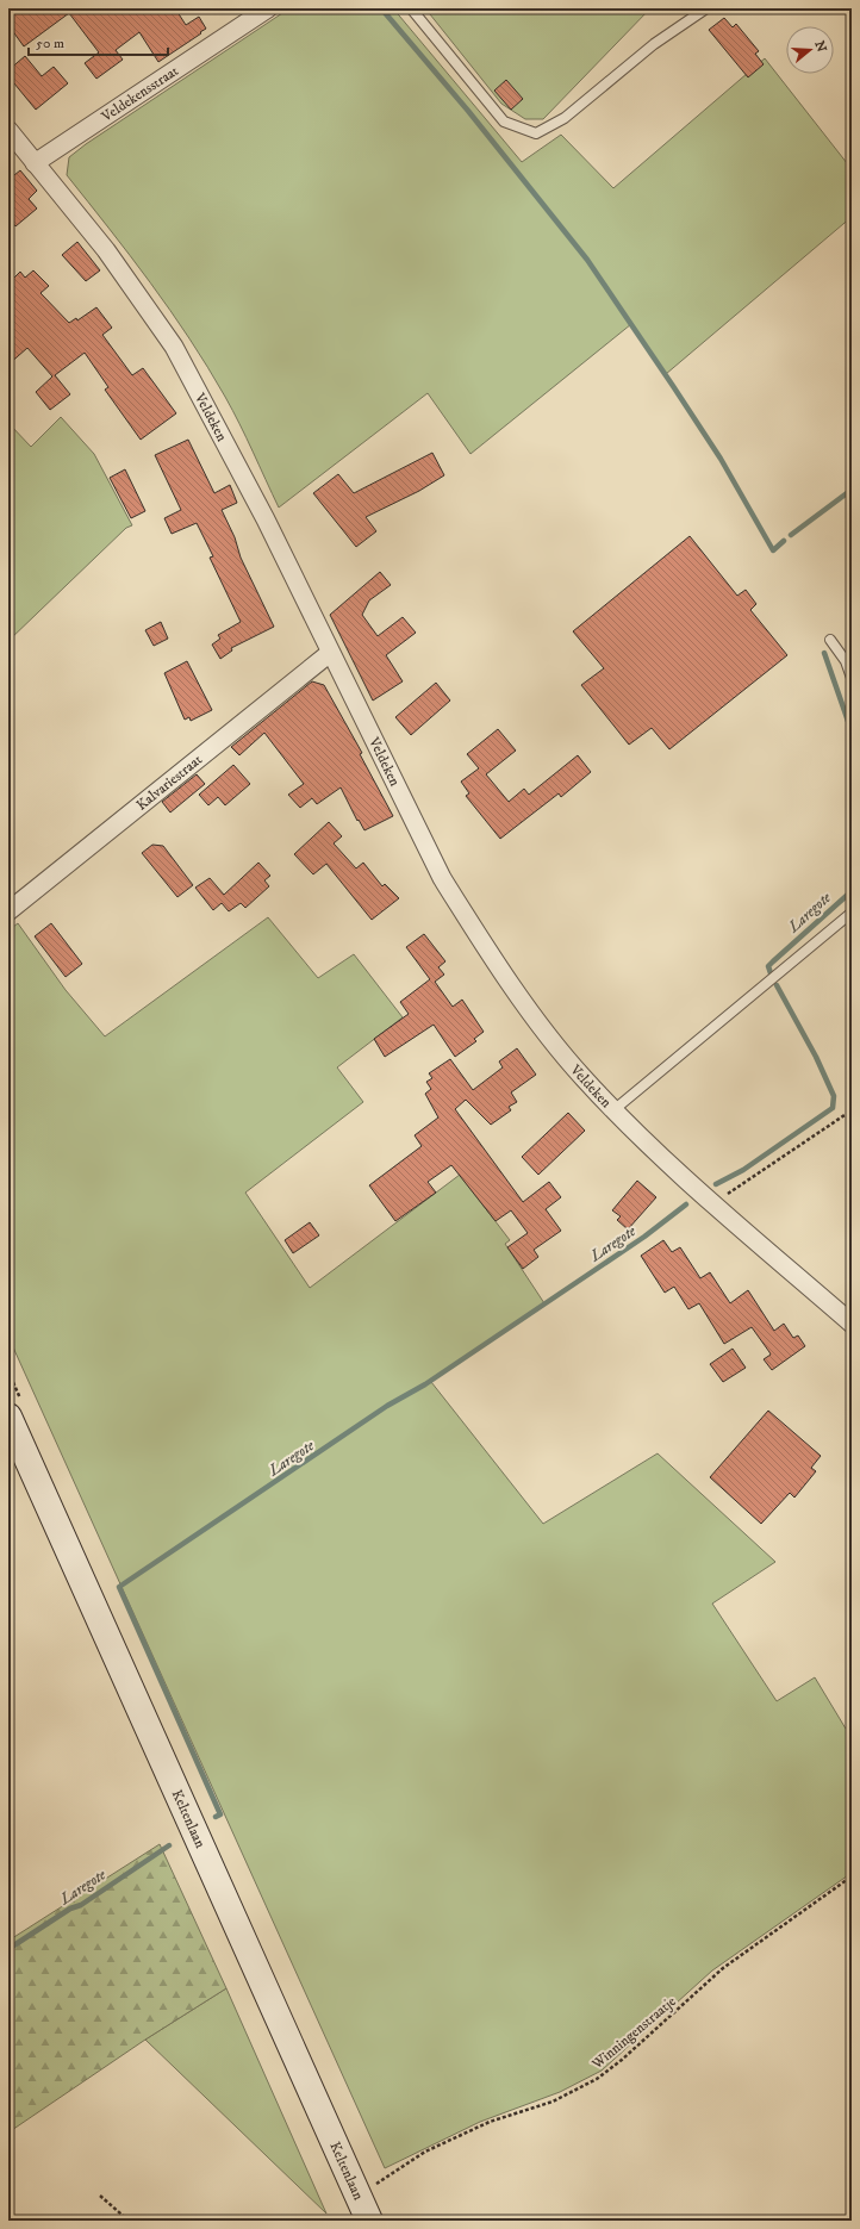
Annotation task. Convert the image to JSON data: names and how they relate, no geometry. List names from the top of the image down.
{
  "streets": {
    "main road": ["Keltenlaan"],
    "street": ["Veldekensstraat", "Veldeken", "Kalvariestraat"],
    "path": ["Winningenstraatje"]
  },
  "crossings": [
    ["Veldekensstraat", "Veldeken"],
    ["Veldeken", "Kalvariestraat"],
    ["Keltenlaan", "Winningenstraatje"]
  ],
  "water": ["Laregote"],
  "scale_bar": "50 m",
  "north": "right"
}
